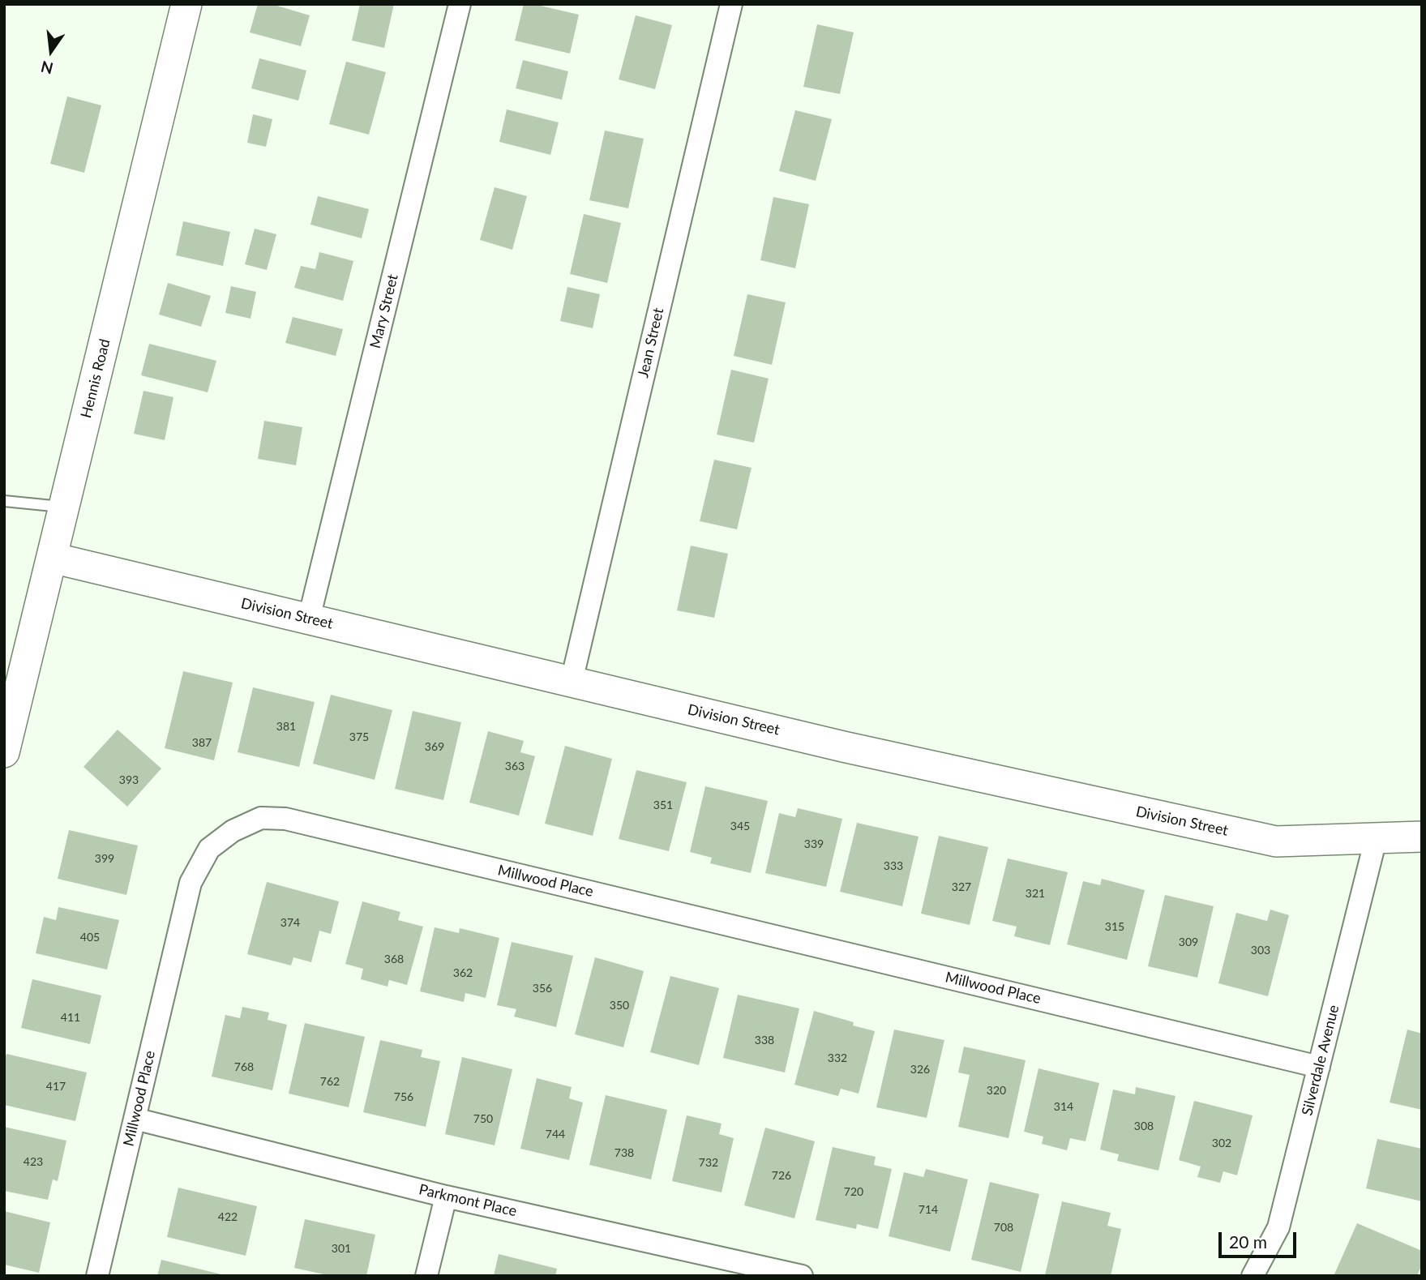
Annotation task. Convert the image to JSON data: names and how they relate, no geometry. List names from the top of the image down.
{
  "streets": {
    "street": [
      "Mary Street",
      "Jean Street",
      "Hennis Road",
      "Division Street",
      "Millwood Place",
      "Silverdale Avenue",
      "Parkmont Place"
    ]
  },
  "crossings": [
    ["Mary Street", "Division Street"],
    ["Jean Street", "Division Street"],
    ["Hennis Road", "Division Street"],
    ["Division Street", "Silverdale Avenue"],
    ["Millwood Place", "Silverdale Avenue"],
    ["Millwood Place", "Parkmont Place"]
  ],
  "house_numbers": [
    "381",
    "375",
    "387",
    "369",
    "363",
    "393",
    "351",
    "345",
    "339",
    "399",
    "333",
    "327",
    "321",
    "374",
    "315",
    "405",
    "309",
    "303",
    "368",
    "362",
    "356",
    "350",
    "411",
    "338",
    "332",
    "768",
    "326",
    "762",
    "417",
    "320",
    "756",
    "314",
    "750",
    "308",
    "744",
    "302",
    "738",
    "423",
    "732",
    "726",
    "720",
    "714",
    "422",
    "708",
    "301"
  ],
  "scale_bar": "20 m",
  "north": "bottom"
}
